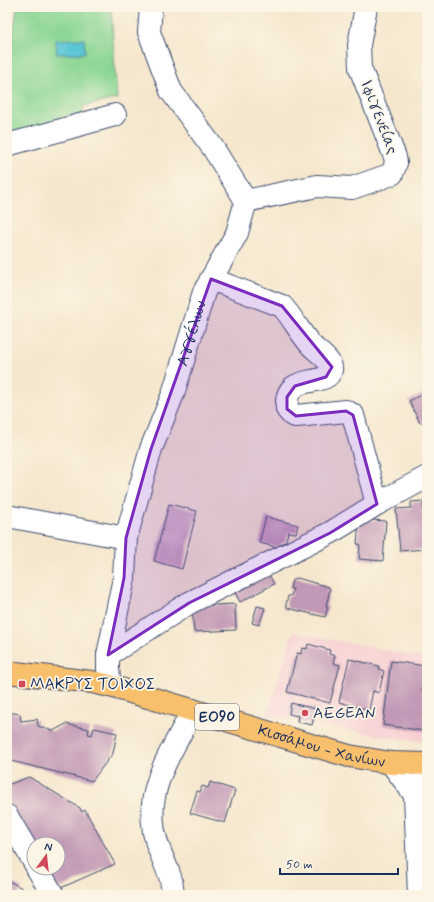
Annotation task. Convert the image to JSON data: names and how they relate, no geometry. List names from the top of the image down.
{
  "streets": {
    "main road": ["ΕΟ90", "Κισσάμου - Χανίων"],
    "street": ["Ιφιγενείας", "Αγγέλων"]
  },
  "crossings": [
    ["Ιφιγενείας", "Αγγέλων"],
    ["Αγγέλων", "Κισσάμου - Χανίων"]
  ],
  "places": {
    "transit": ["ΜΑΚΡΥΣ ΤΟΙΧΟΣ"],
    "other": ["AEGEAN"]
  },
  "scale_bar": "50 m",
  "north": "top"
}
